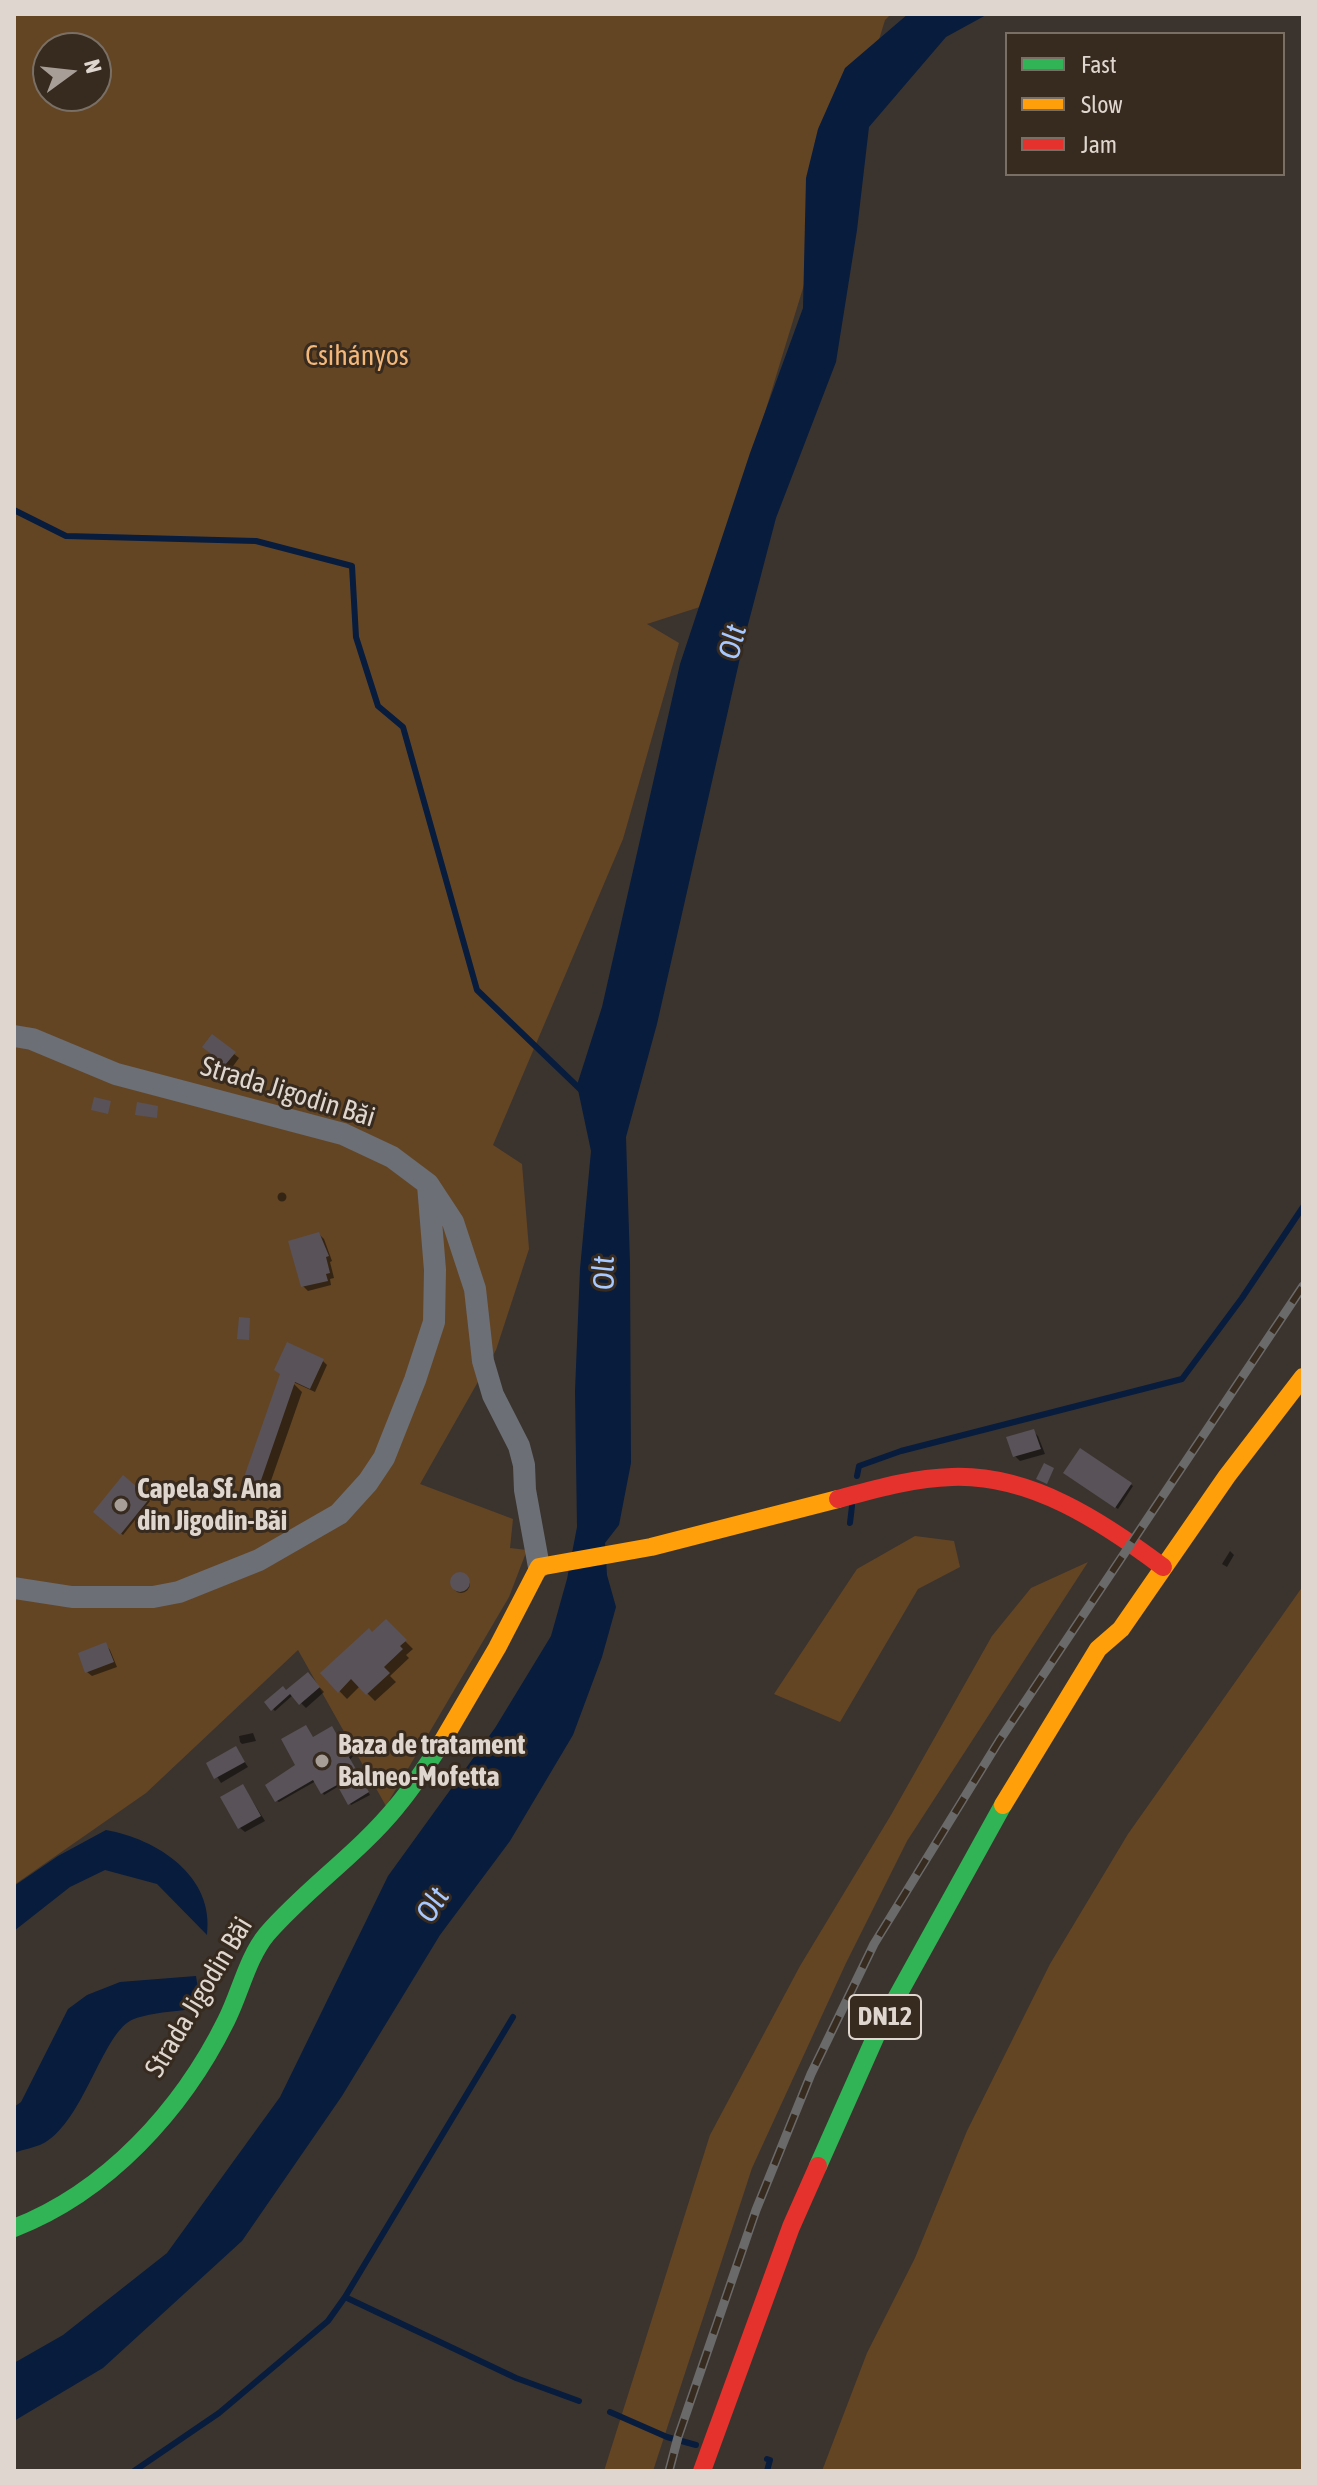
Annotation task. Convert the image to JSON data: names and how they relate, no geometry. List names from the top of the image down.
{
  "streets": {
    "main road": ["Strada Jigodin Băi", "DN12"]
  },
  "water": ["Olt"],
  "parks": ["Csihányos"],
  "places": ["Capela Sf. Ana din Jigodin-Băi", "Baza de tratament Balneo-Mofetta"],
  "legend": ["Fast", "Slow", "Jam"],
  "north": "right"
}
